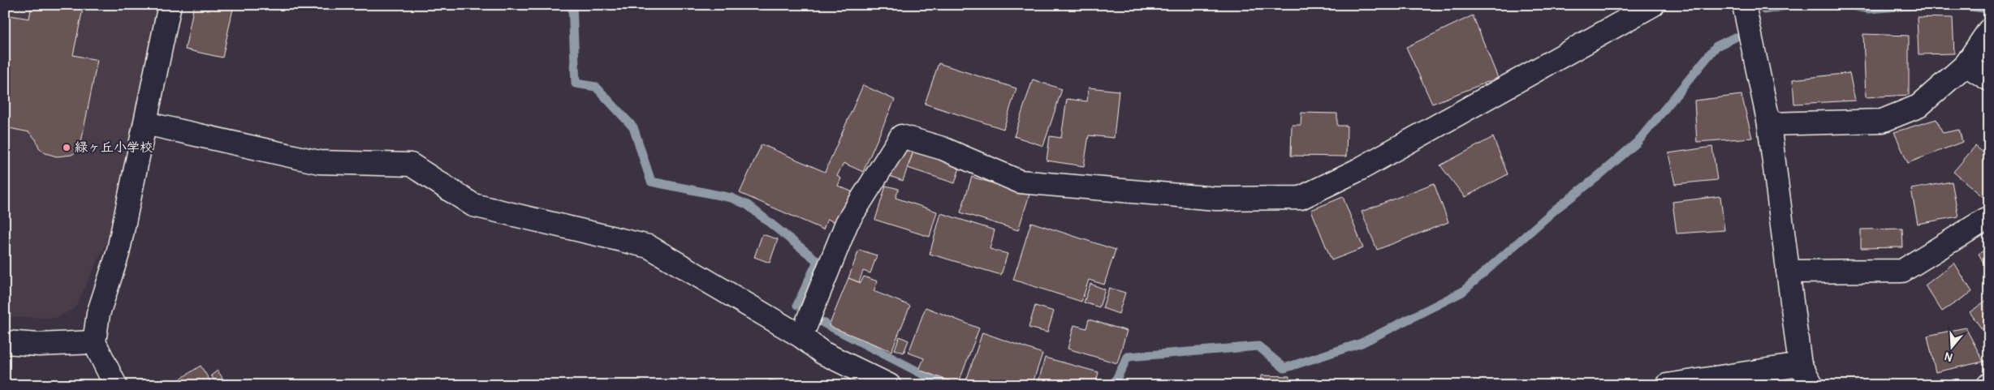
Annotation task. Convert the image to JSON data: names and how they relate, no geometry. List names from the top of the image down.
{
  "places": ["緑ヶ丘小学校"],
  "north": "bottom"
}
